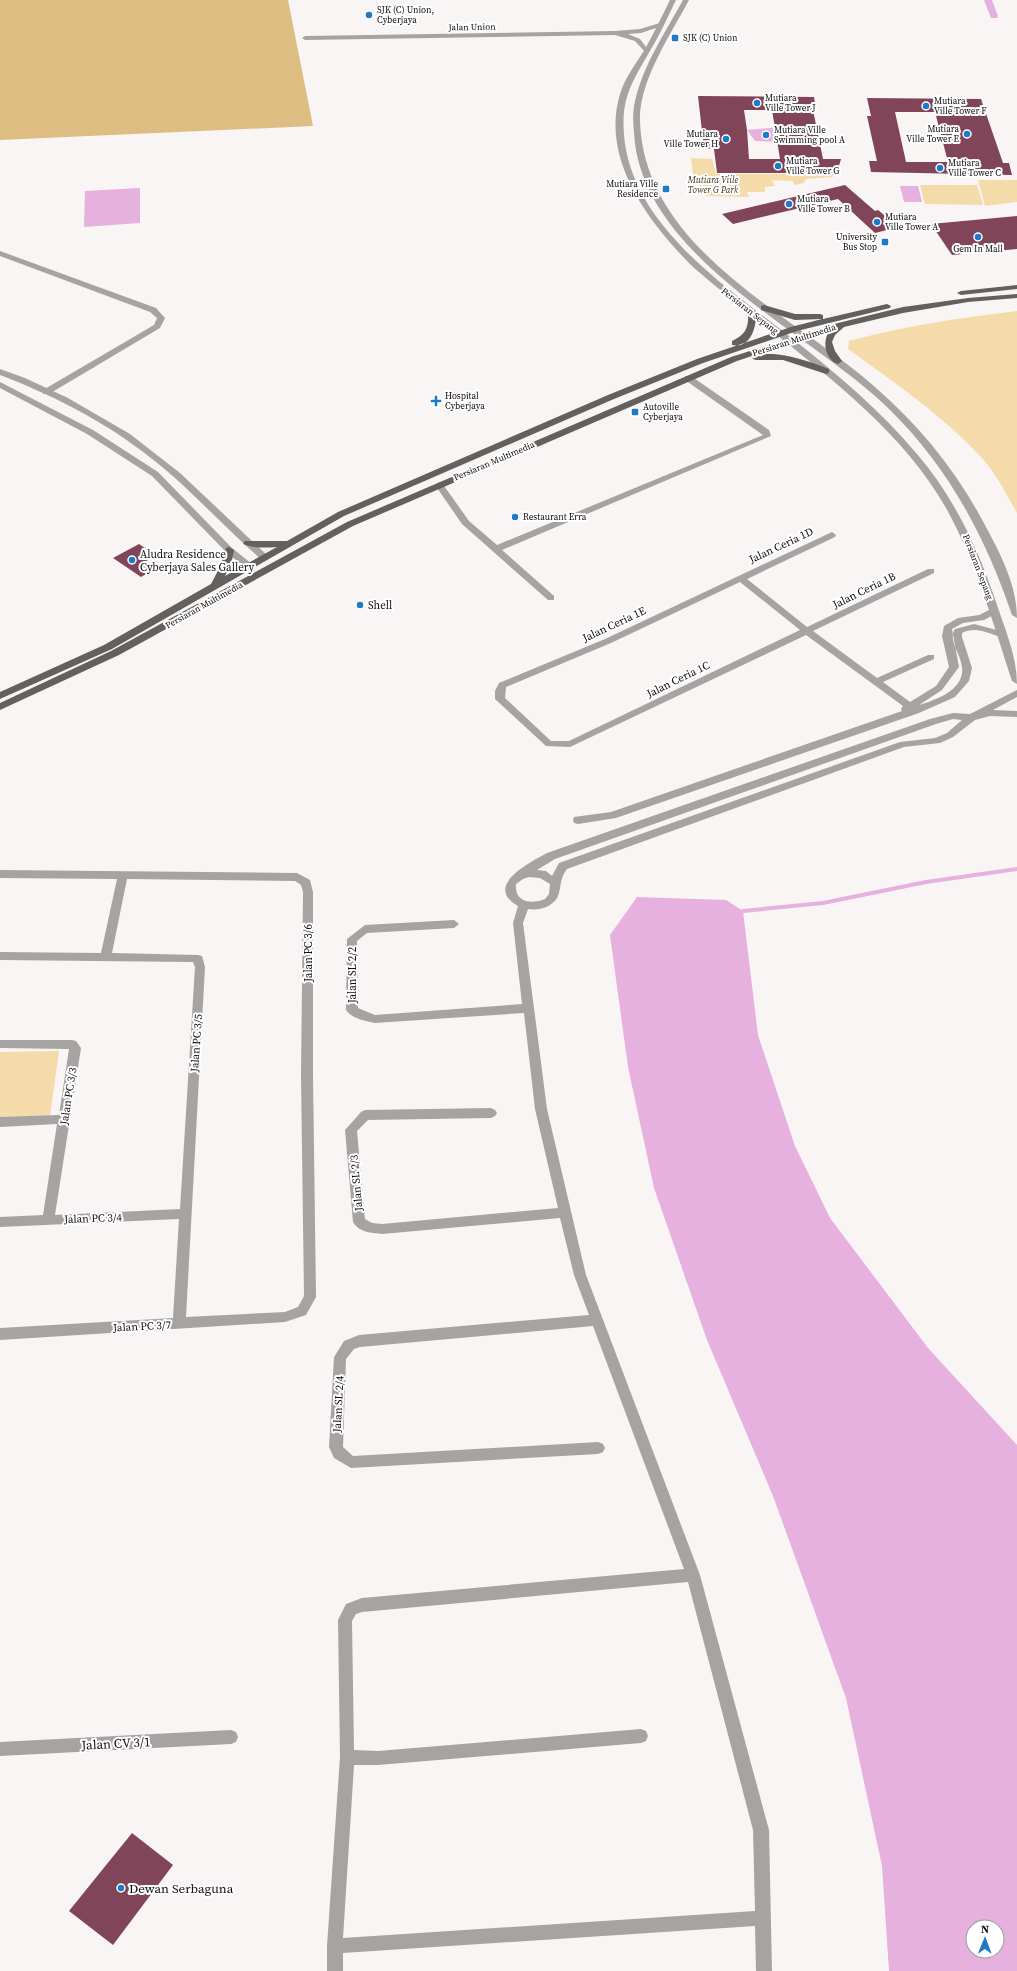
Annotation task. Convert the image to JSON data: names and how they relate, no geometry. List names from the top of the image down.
{
  "streets": {
    "main road": ["Persiaran Multimedia"],
    "street": [
      "Jalan Union",
      "Persiaran Sepang",
      "Jalan Ceria 1D",
      "Jalan Ceria 1B",
      "Jalan Ceria 1E",
      "Jalan Ceria 1C",
      "Jalan PC 3/6",
      "Jalan SL 2/2",
      "Jalan PC 3/5",
      "Jalan PC 3/3",
      "Jalan SL 2/3",
      "Jalan PC 3/4",
      "Jalan PC 3/7",
      "Jalan SL 2/4",
      "Jalan CV 3/1"
    ]
  },
  "crossings": [
    ["Jalan Union", "Persiaran Sepang"],
    ["Persiaran Sepang", "Persiaran Multimedia"],
    ["Jalan Ceria 1D", "Jalan Ceria 1E"],
    ["Jalan Ceria 1B", "Jalan Ceria 1C"],
    ["Jalan Ceria 1E", "Jalan Ceria 1C"],
    ["Jalan PC 3/6", "Jalan PC 3/7"],
    ["Jalan PC 3/5", "Jalan PC 3/4"],
    ["Jalan PC 3/5", "Jalan PC 3/7"],
    ["Jalan PC 3/3", "Jalan PC 3/4"]
  ],
  "parks": ["Mutiara Viile Tower G Park"],
  "places": {
    "other": [
      "SJK (C) Union, Cyberjaya",
      "Mutiara Ville Tower J",
      "Mutiara Ville Tower F",
      "Mutiara Ville Tower E",
      "Mutiara Ville Swimming pool A",
      "Mutiara Ville Tower H",
      "Mutiara Ville Tower G",
      "Mutiara Ville Tower C",
      "Mutiara Ville Tower B",
      "Mutiara Ville Tower A",
      "Gem In Mall",
      "Restaurant Erra",
      "Aludra Residence Cyberjaya Sales Gallery",
      "Shell",
      "Dewan Serbaguna"
    ],
    "transit": [
      "SJK (C) Union",
      "Mutiara Ville Residence",
      "University Bus Stop",
      "Autoville Cyberjaya"
    ],
    "health": ["Hospital Cyberjaya"]
  },
  "north": "top"
}
